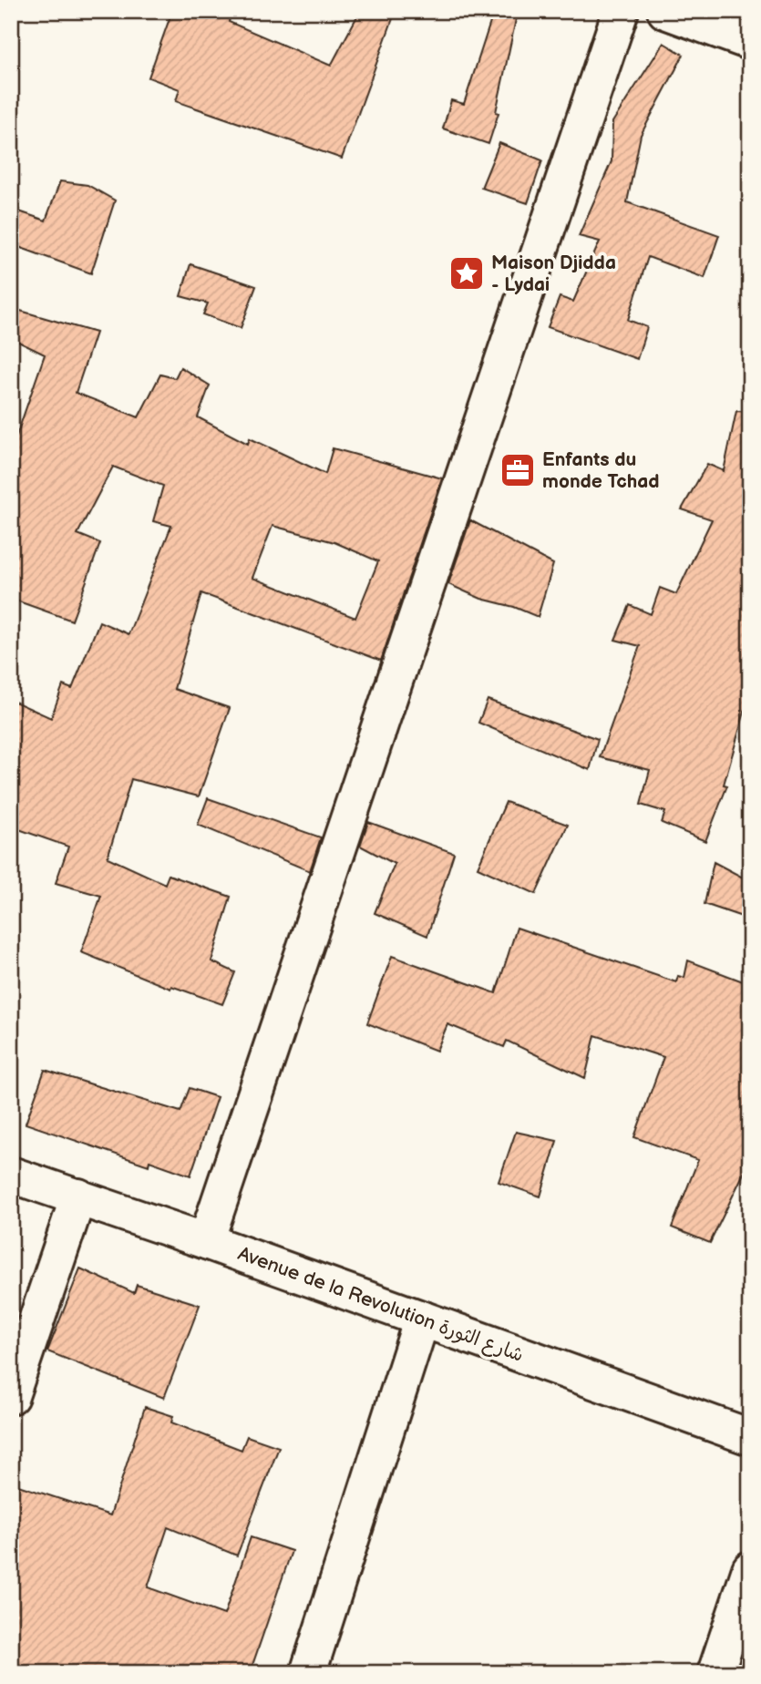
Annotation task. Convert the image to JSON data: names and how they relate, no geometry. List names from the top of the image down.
{
  "streets": {
    "street": ["Avenue de la Revolution شارع الثورة"]
  },
  "places": {
    "place": ["Maison Djidda - Lydai"],
    "office": ["Enfants du monde Tchad"]
  }
}
